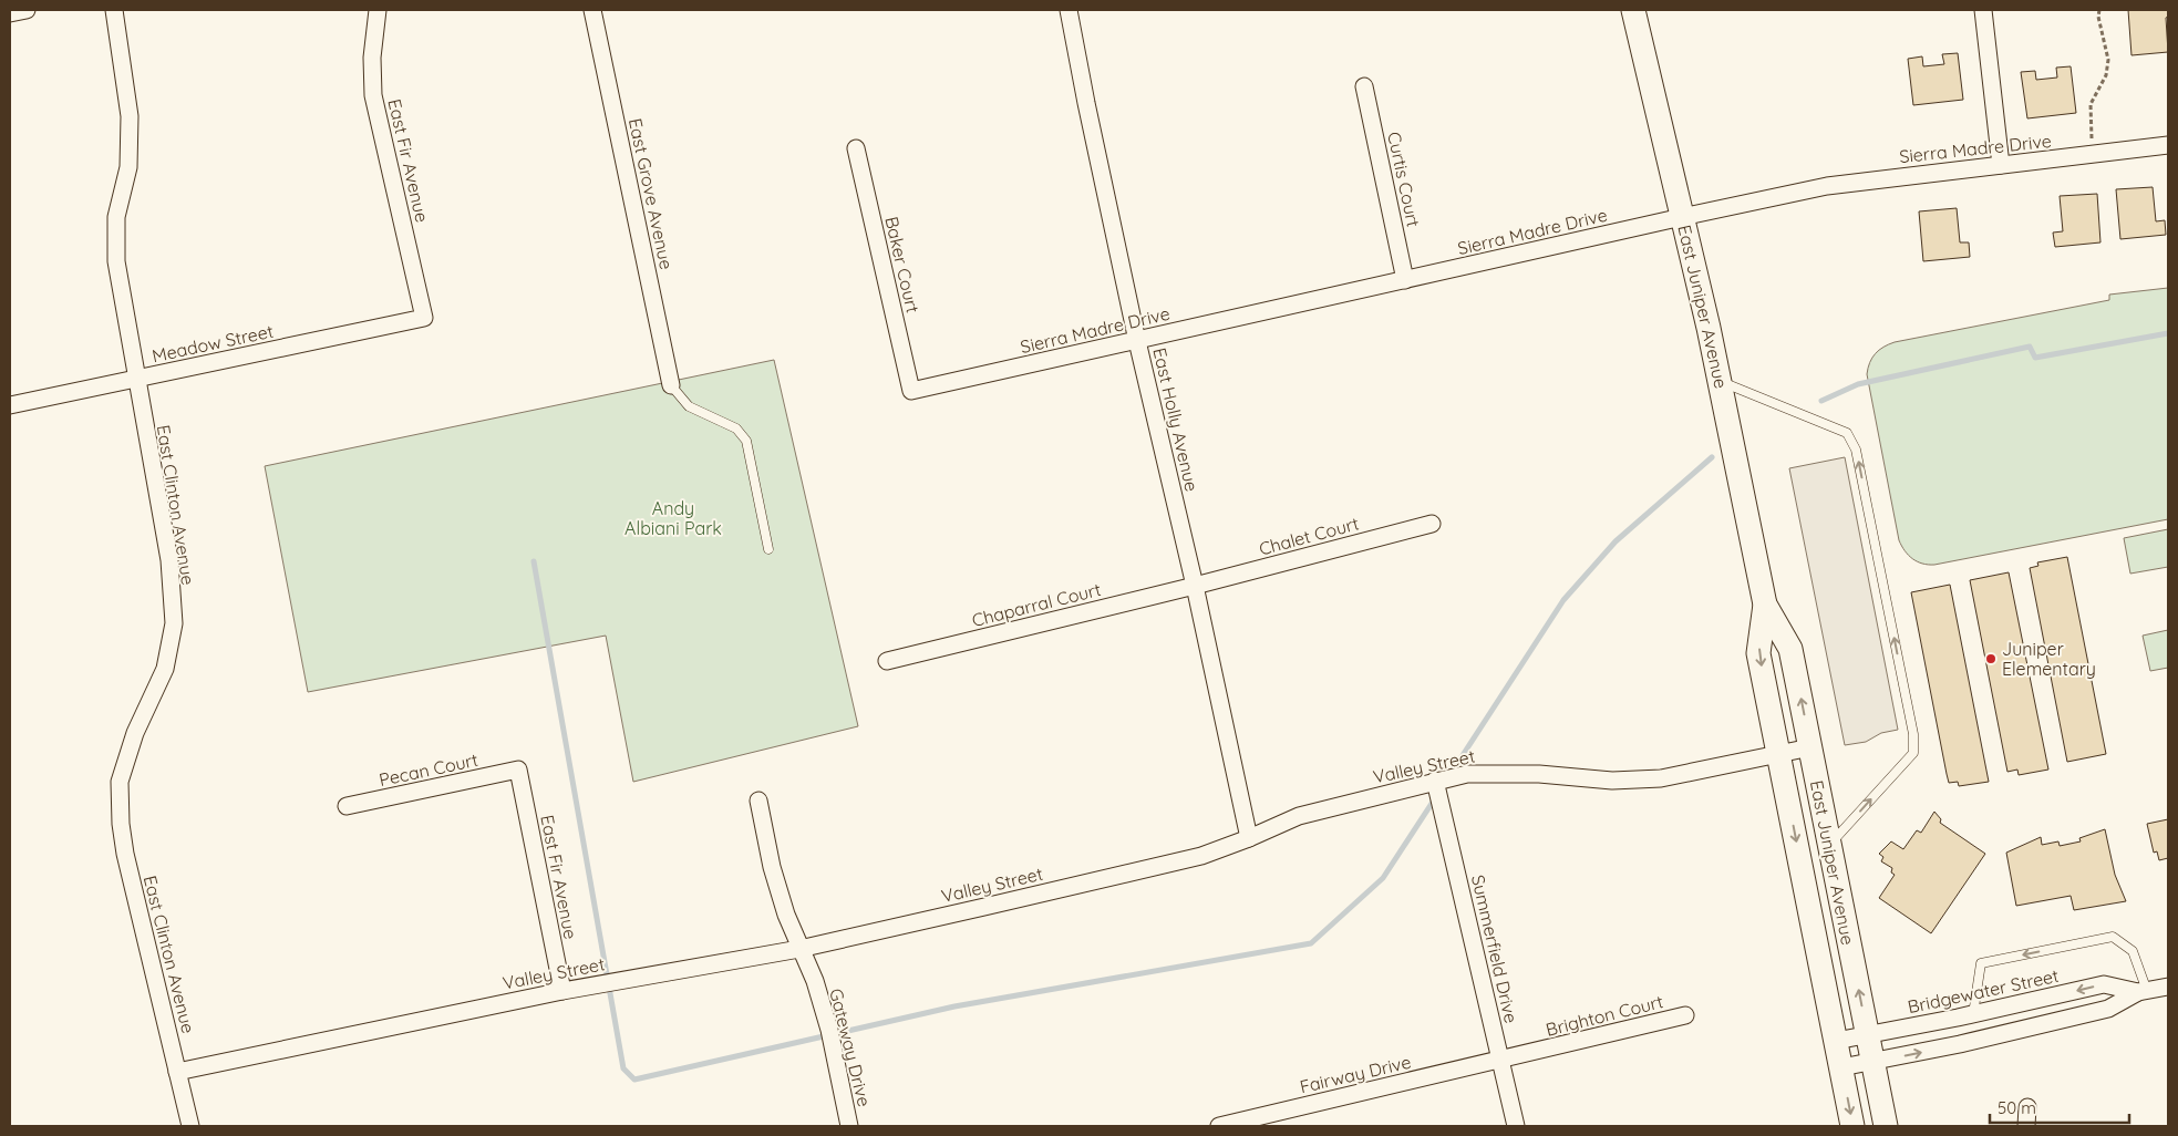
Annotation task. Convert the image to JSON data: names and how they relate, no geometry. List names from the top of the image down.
{
  "streets": {
    "street": [
      "Sierra Madre Drive",
      "East Fir Avenue",
      "Curtis Court",
      "East Grove Avenue",
      "Baker Court",
      "East Juniper Avenue",
      "Meadow Street",
      "East Holly Avenue",
      "East Clinton Avenue",
      "Chalet Court",
      "Chaparral Court",
      "Valley Street",
      "Pecan Court",
      "Summerfield Drive",
      "Bridgewater Street",
      "Brighton Court",
      "Gateway Drive",
      "Fairway Drive"
    ]
  },
  "crossings": [
    ["Sierra Madre Drive", "Curtis Court"],
    ["Sierra Madre Drive", "Baker Court"],
    ["Sierra Madre Drive", "East Juniper Avenue"],
    ["Sierra Madre Drive", "East Holly Avenue"],
    ["East Fir Avenue", "Meadow Street"],
    ["East Fir Avenue", "Valley Street"],
    ["East Fir Avenue", "Pecan Court"],
    ["East Juniper Avenue", "Valley Street"],
    ["East Juniper Avenue", "Bridgewater Street"],
    ["Meadow Street", "East Clinton Avenue"],
    ["East Holly Avenue", "Chalet Court"],
    ["East Holly Avenue", "Chaparral Court"],
    ["East Holly Avenue", "Valley Street"],
    ["East Clinton Avenue", "Valley Street"],
    ["Chalet Court", "Chaparral Court"],
    ["Valley Street", "Summerfield Drive"],
    ["Valley Street", "Gateway Drive"],
    ["Summerfield Drive", "Brighton Court"],
    ["Summerfield Drive", "Fairway Drive"],
    ["Brighton Court", "Fairway Drive"]
  ],
  "parks": ["Andy Albiani Park"],
  "places": ["Juniper Elementary"],
  "scale_bar": "50 m"
}
